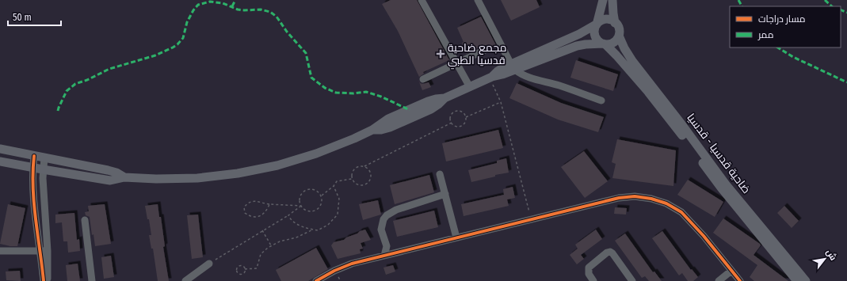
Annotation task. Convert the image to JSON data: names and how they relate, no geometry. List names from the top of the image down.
{
  "streets": {
    "main road": ["ضاحية قدسيا - قدسيا"]
  },
  "places": {
    "health": ["مجمع ضاحية قدسيا الطبي"]
  },
  "legend": ["مسار دراجات", "ممر"],
  "scale_bar": "50 m",
  "north": "top right"
}
